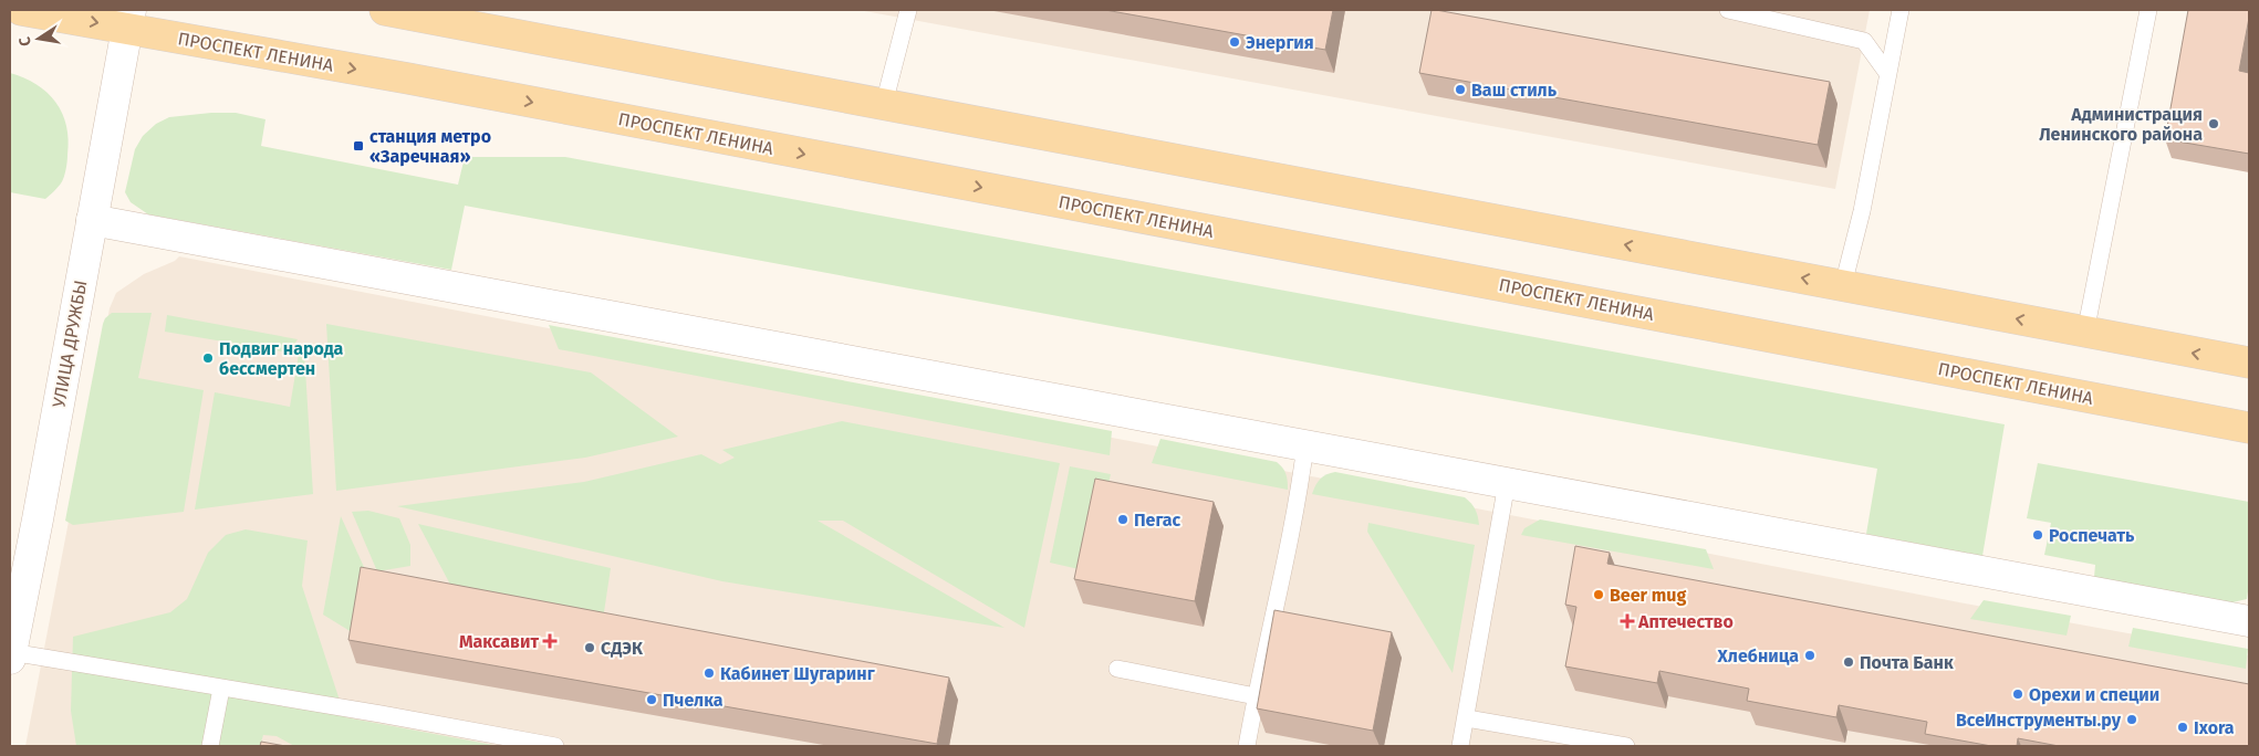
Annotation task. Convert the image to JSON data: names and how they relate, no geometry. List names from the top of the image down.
{
  "streets": {
    "main road": ["ПРОСПЕКТ ЛЕНИНА"],
    "street": ["УЛИЦА ДРУЖБЫ"]
  },
  "crossings": [
    ["ПРОСПЕКТ ЛЕНИНА", "УЛИЦА ДРУЖБЫ"]
  ],
  "places": {
    "other": [
      "Энергия",
      "Ваш стиль",
      "Администрация Ленинского района",
      "Подвиг народа бессмертен",
      "Пегас",
      "Роспечать",
      "Beer mug",
      "СДЭК",
      "Хлебница",
      "Почта Банк",
      "Кабинет Шугаринг",
      "Орехи и специи",
      "Пчелка",
      "ВсеИнструменты.ру",
      "Ixora"
    ],
    "transit": ["станция метро «Заречная»"],
    "health": ["Аптечество", "Максавит"]
  },
  "north": "left"
}
